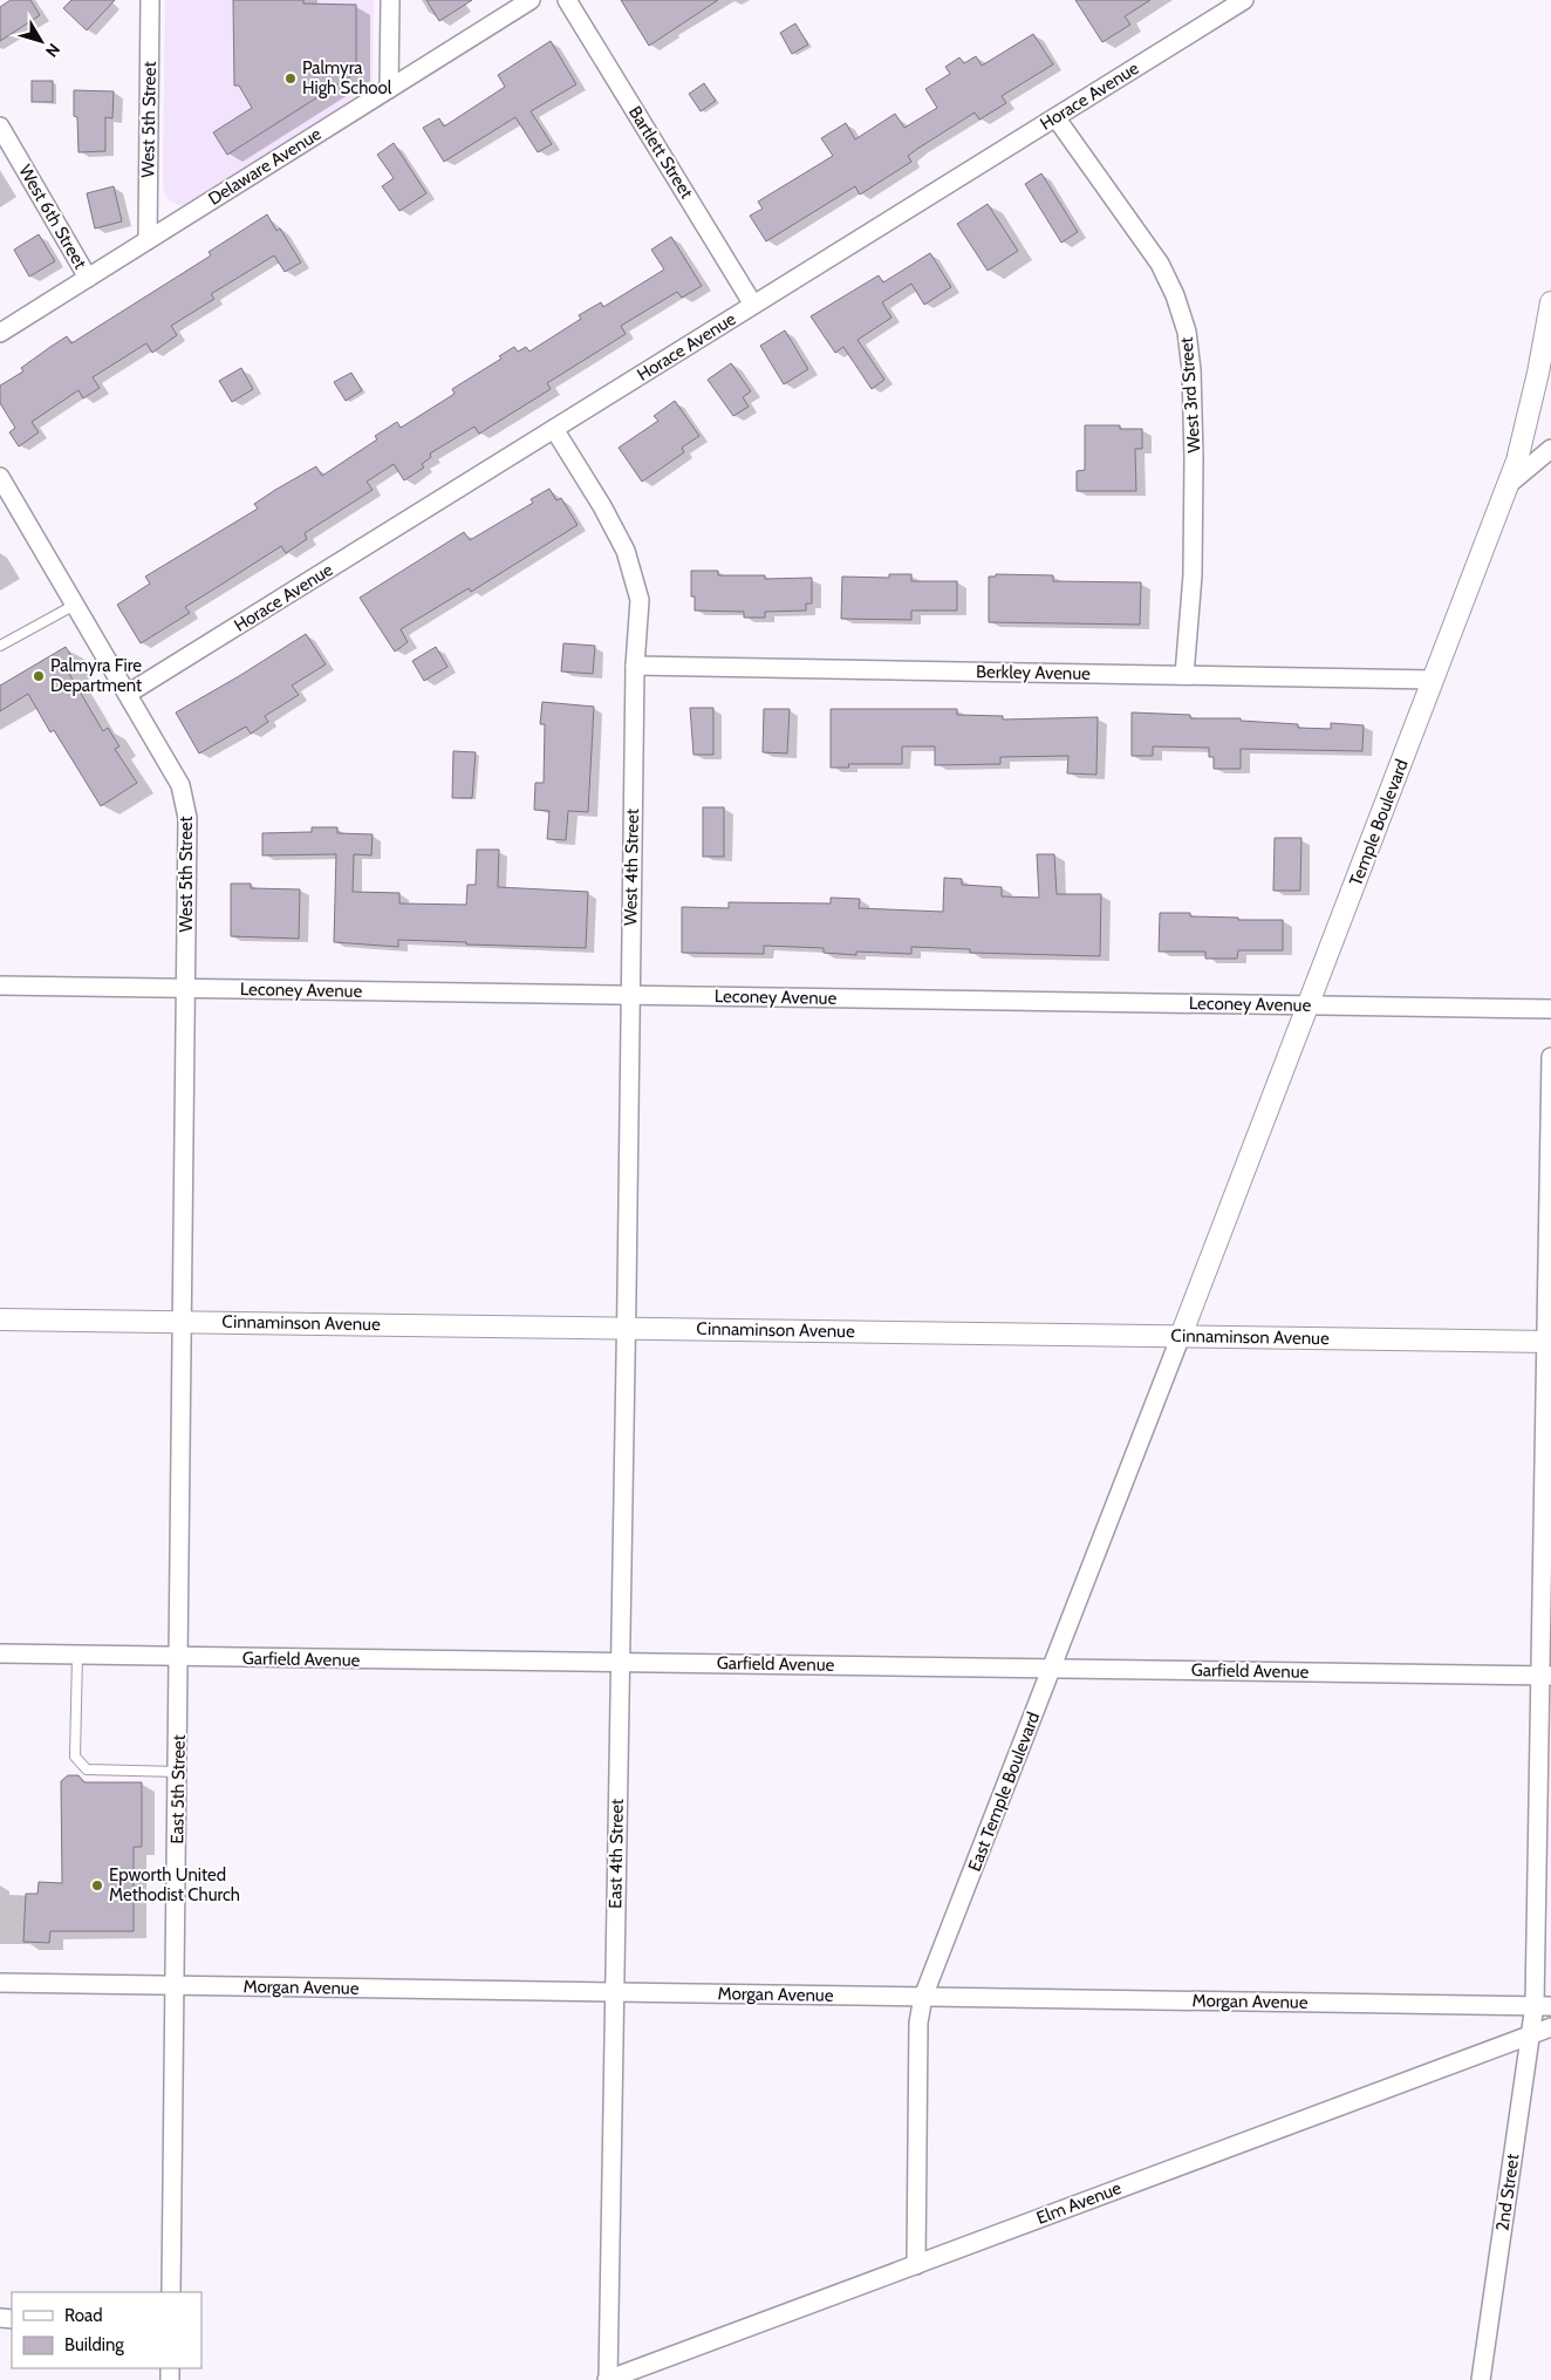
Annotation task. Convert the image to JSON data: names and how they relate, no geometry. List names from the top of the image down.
{
  "streets": {
    "street": [
      "Horace Avenue",
      "West 5th Street",
      "Bartlett Street",
      "Delaware Avenue",
      "West 6th Street",
      "West 3rd Street",
      "Berkley Avenue",
      "Temple Boulevard",
      "West 4th Street",
      "Leconey Avenue",
      "Cinnaminson Avenue",
      "Garfield Avenue",
      "East 5th Street",
      "East Temple Boulevard",
      "East 4th Street",
      "Morgan Avenue",
      "2nd Street",
      "Elm Avenue"
    ]
  },
  "crossings": [
    ["Horace Avenue", "West 5th Street"],
    ["Horace Avenue", "Bartlett Street"],
    ["Horace Avenue", "West 3rd Street"],
    ["Horace Avenue", "West 4th Street"],
    ["West 5th Street", "Delaware Avenue"],
    ["West 5th Street", "Leconey Avenue"],
    ["West 5th Street", "Cinnaminson Avenue"],
    ["West 5th Street", "East 5th Street"],
    ["Delaware Avenue", "West 6th Street"],
    ["West 3rd Street", "Berkley Avenue"],
    ["Berkley Avenue", "Temple Boulevard"],
    ["Berkley Avenue", "West 4th Street"],
    ["Temple Boulevard", "Leconey Avenue"],
    ["Temple Boulevard", "Cinnaminson Avenue"],
    ["Temple Boulevard", "East Temple Boulevard"],
    ["West 4th Street", "Leconey Avenue"],
    ["West 4th Street", "Cinnaminson Avenue"],
    ["West 4th Street", "East 4th Street"],
    ["Cinnaminson Avenue", "East 5th Street"],
    ["Cinnaminson Avenue", "East Temple Boulevard"],
    ["Cinnaminson Avenue", "East 4th Street"],
    ["Cinnaminson Avenue", "2nd Street"],
    ["Garfield Avenue", "East 5th Street"],
    ["Garfield Avenue", "East Temple Boulevard"],
    ["Garfield Avenue", "East 4th Street"],
    ["Garfield Avenue", "2nd Street"],
    ["East 5th Street", "Morgan Avenue"],
    ["East Temple Boulevard", "Morgan Avenue"],
    ["East Temple Boulevard", "Elm Avenue"],
    ["East 4th Street", "Morgan Avenue"],
    ["East 4th Street", "Elm Avenue"],
    ["Morgan Avenue", "2nd Street"],
    ["2nd Street", "Elm Avenue"]
  ],
  "places": ["Palmyra High School", "Palmyra Fire Department", "Epworth United Methodist Church"],
  "legend": ["Road", "Building"],
  "north": "bottom right"
}
